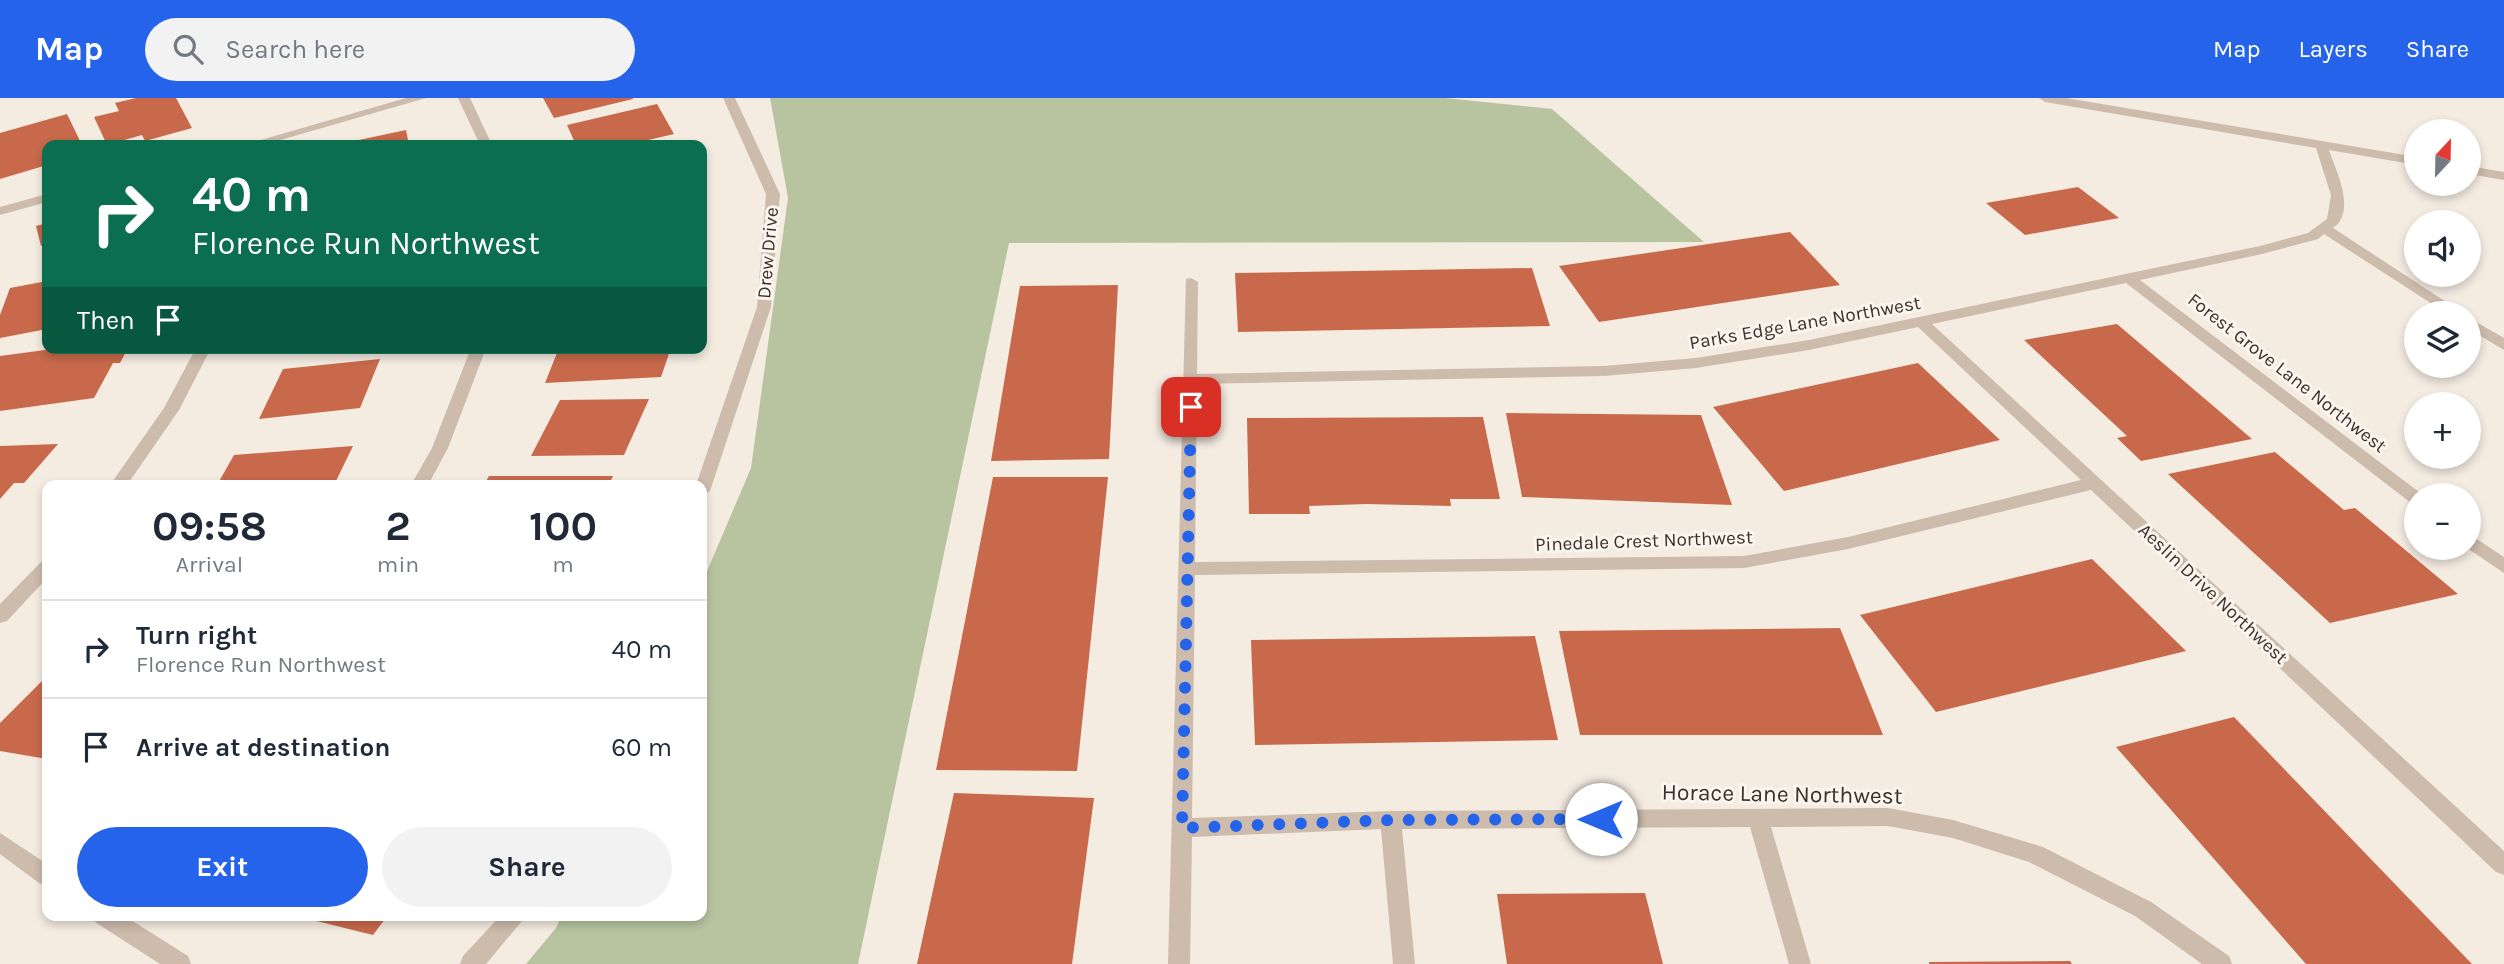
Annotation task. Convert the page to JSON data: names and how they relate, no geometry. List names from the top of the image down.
{
  "streets": {
    "street": [
      "Drew Drive",
      "Parks Edge Lane Northwest",
      "Forest Grove Lane Northwest",
      "Pinedale Crest Northwest",
      "Aeslin Drive Northwest",
      "Horace Lane Northwest"
    ]
  },
  "crossings": [
    ["Parks Edge Lane Northwest", "Forest Grove Lane Northwest"],
    ["Parks Edge Lane Northwest", "Aeslin Drive Northwest"],
    ["Pinedale Crest Northwest", "Aeslin Drive Northwest"]
  ],
  "north": "top",
  "page": {
    "header": "Map",
    "search": "Search here",
    "nav": ["Map", "Layers", "Share"],
    "map_buttons": ["+", "−"],
    "turn": ["40 m", "Florence Run Northwest"],
    "then": "Then",
    "eta": [
      "09:58",
      "Arrival",
      "2",
      "min",
      "100",
      "m"
    ],
    "list": [
      {
        "name": "Turn right",
        "note": "Florence Run Northwest",
        "value": "40 m"
      },
      {
        "name": "Arrive at destination",
        "value": "60 m"
      }
    ],
    "buttons": ["Exit", "Share"]
  }
}
